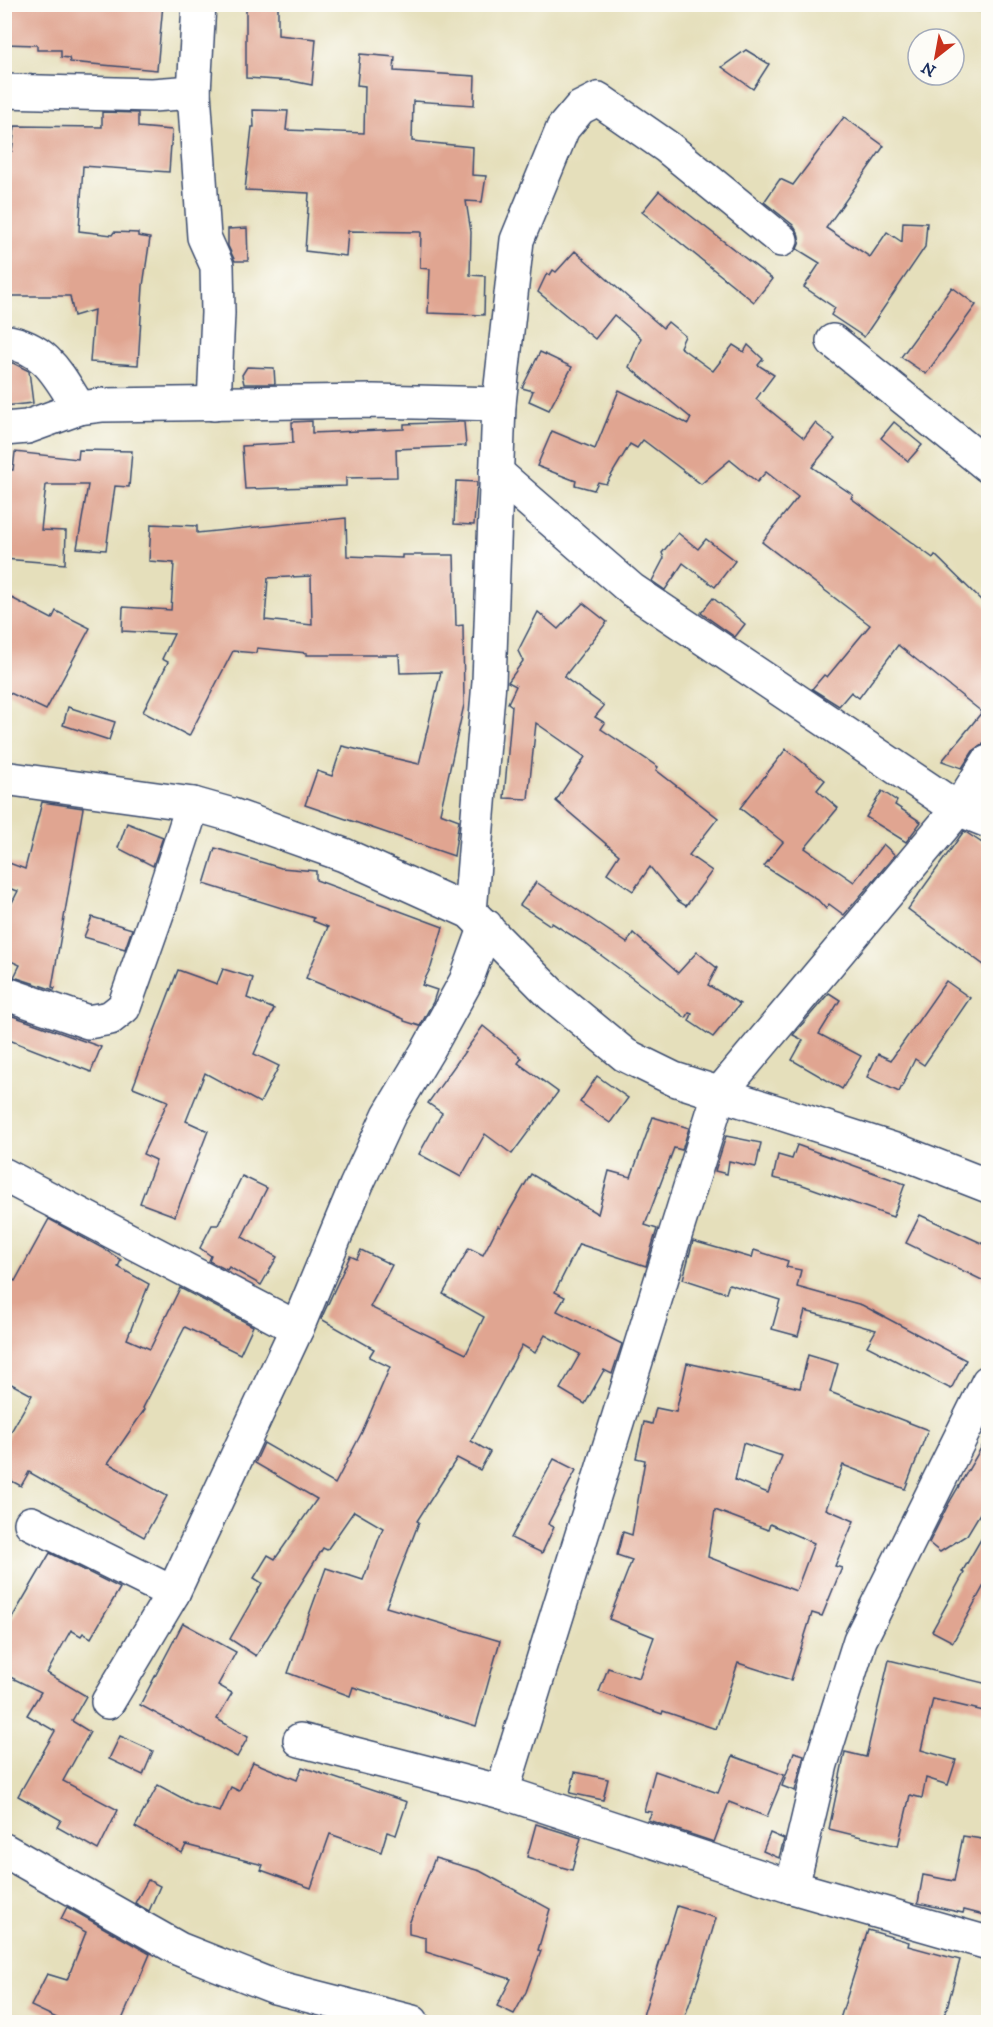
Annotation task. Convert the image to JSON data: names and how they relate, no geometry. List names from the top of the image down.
{
  "north": "bottom left"
}
